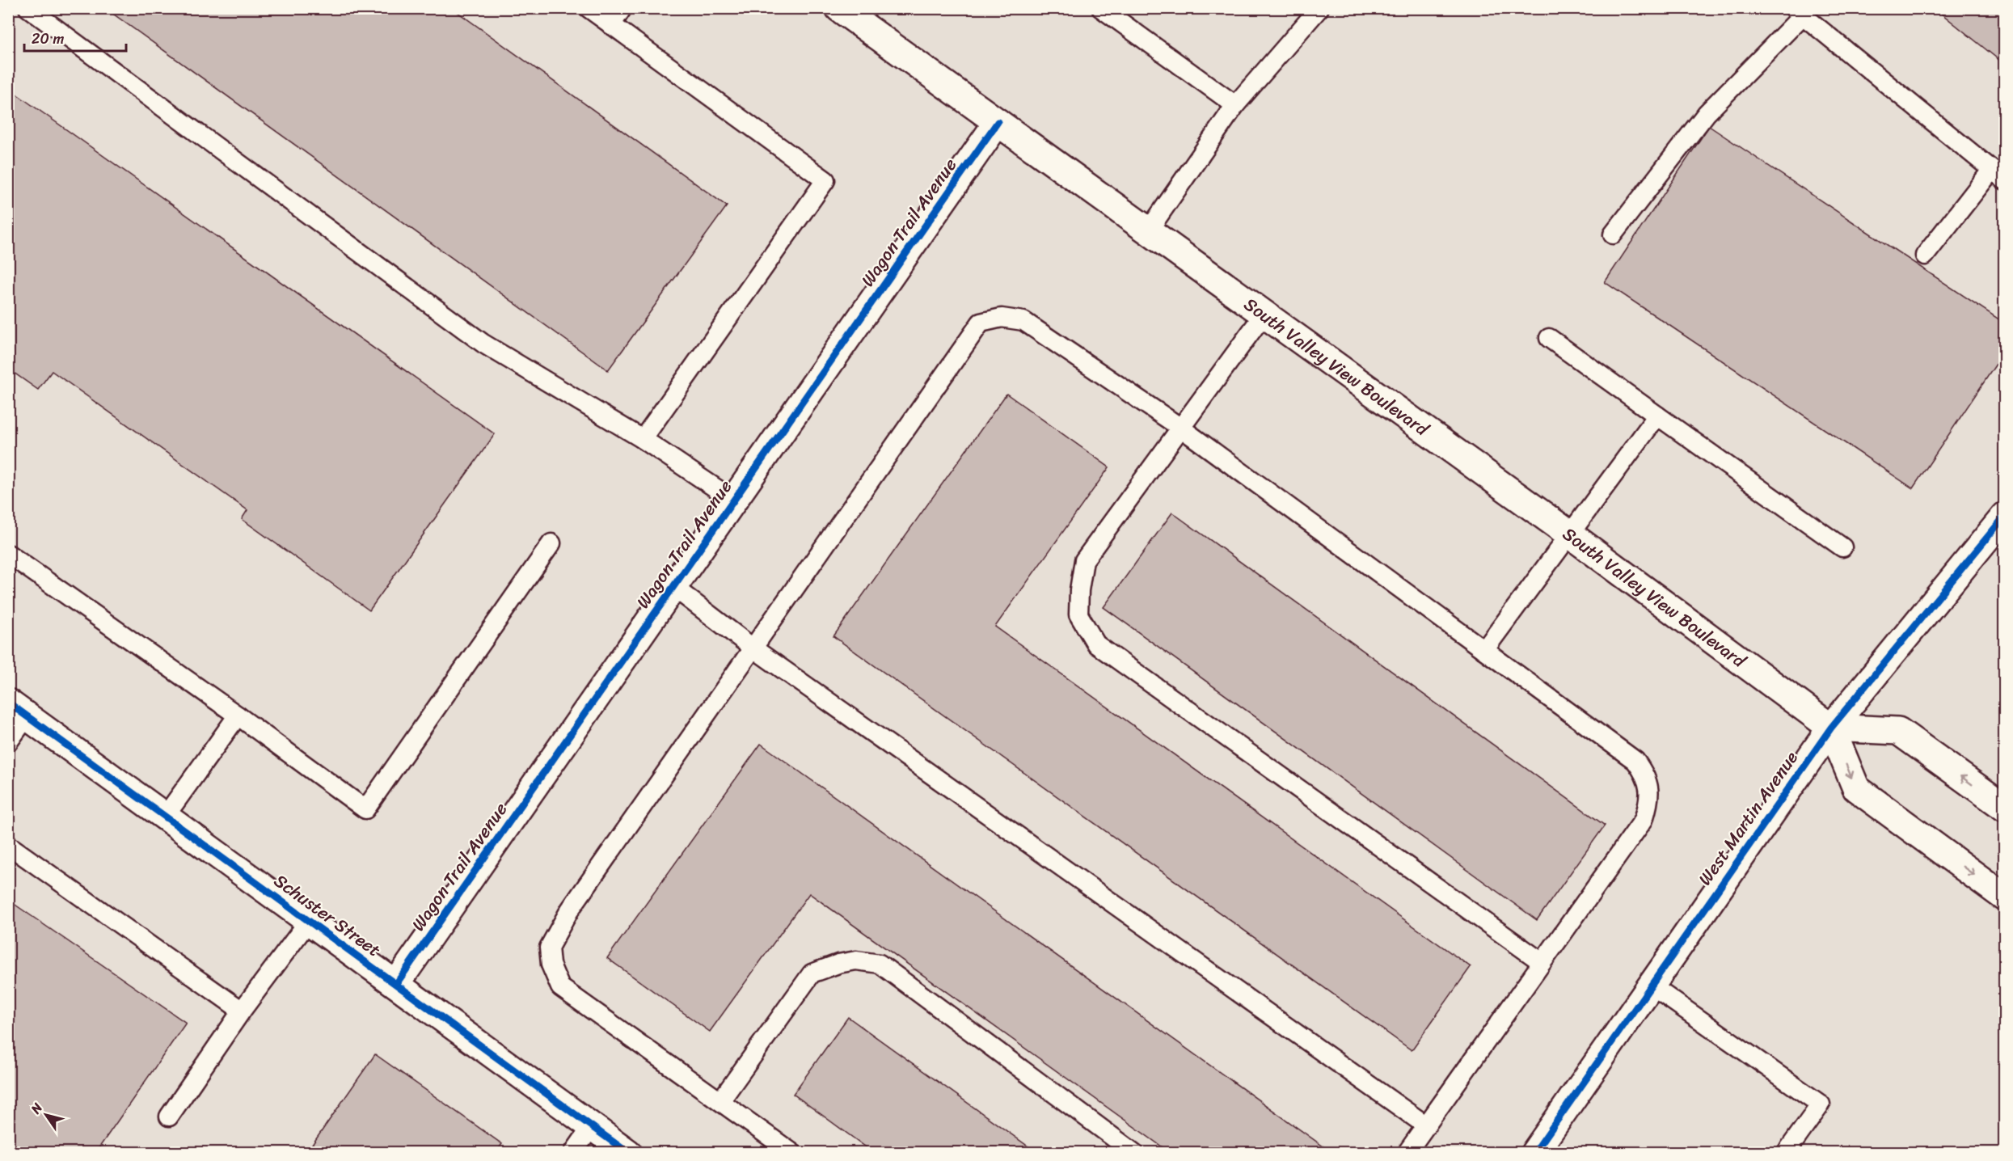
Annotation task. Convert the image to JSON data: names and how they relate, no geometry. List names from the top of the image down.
{
  "streets": {
    "street": [
      "Wagon Trail Avenue",
      "South Valley View Boulevard",
      "West Martin Avenue",
      "Schuster Street"
    ]
  },
  "crossings": [
    ["Wagon Trail Avenue", "South Valley View Boulevard"],
    ["Wagon Trail Avenue", "Schuster Street"],
    ["South Valley View Boulevard", "West Martin Avenue"]
  ],
  "scale_bar": "20 m",
  "north": "top left"
}
